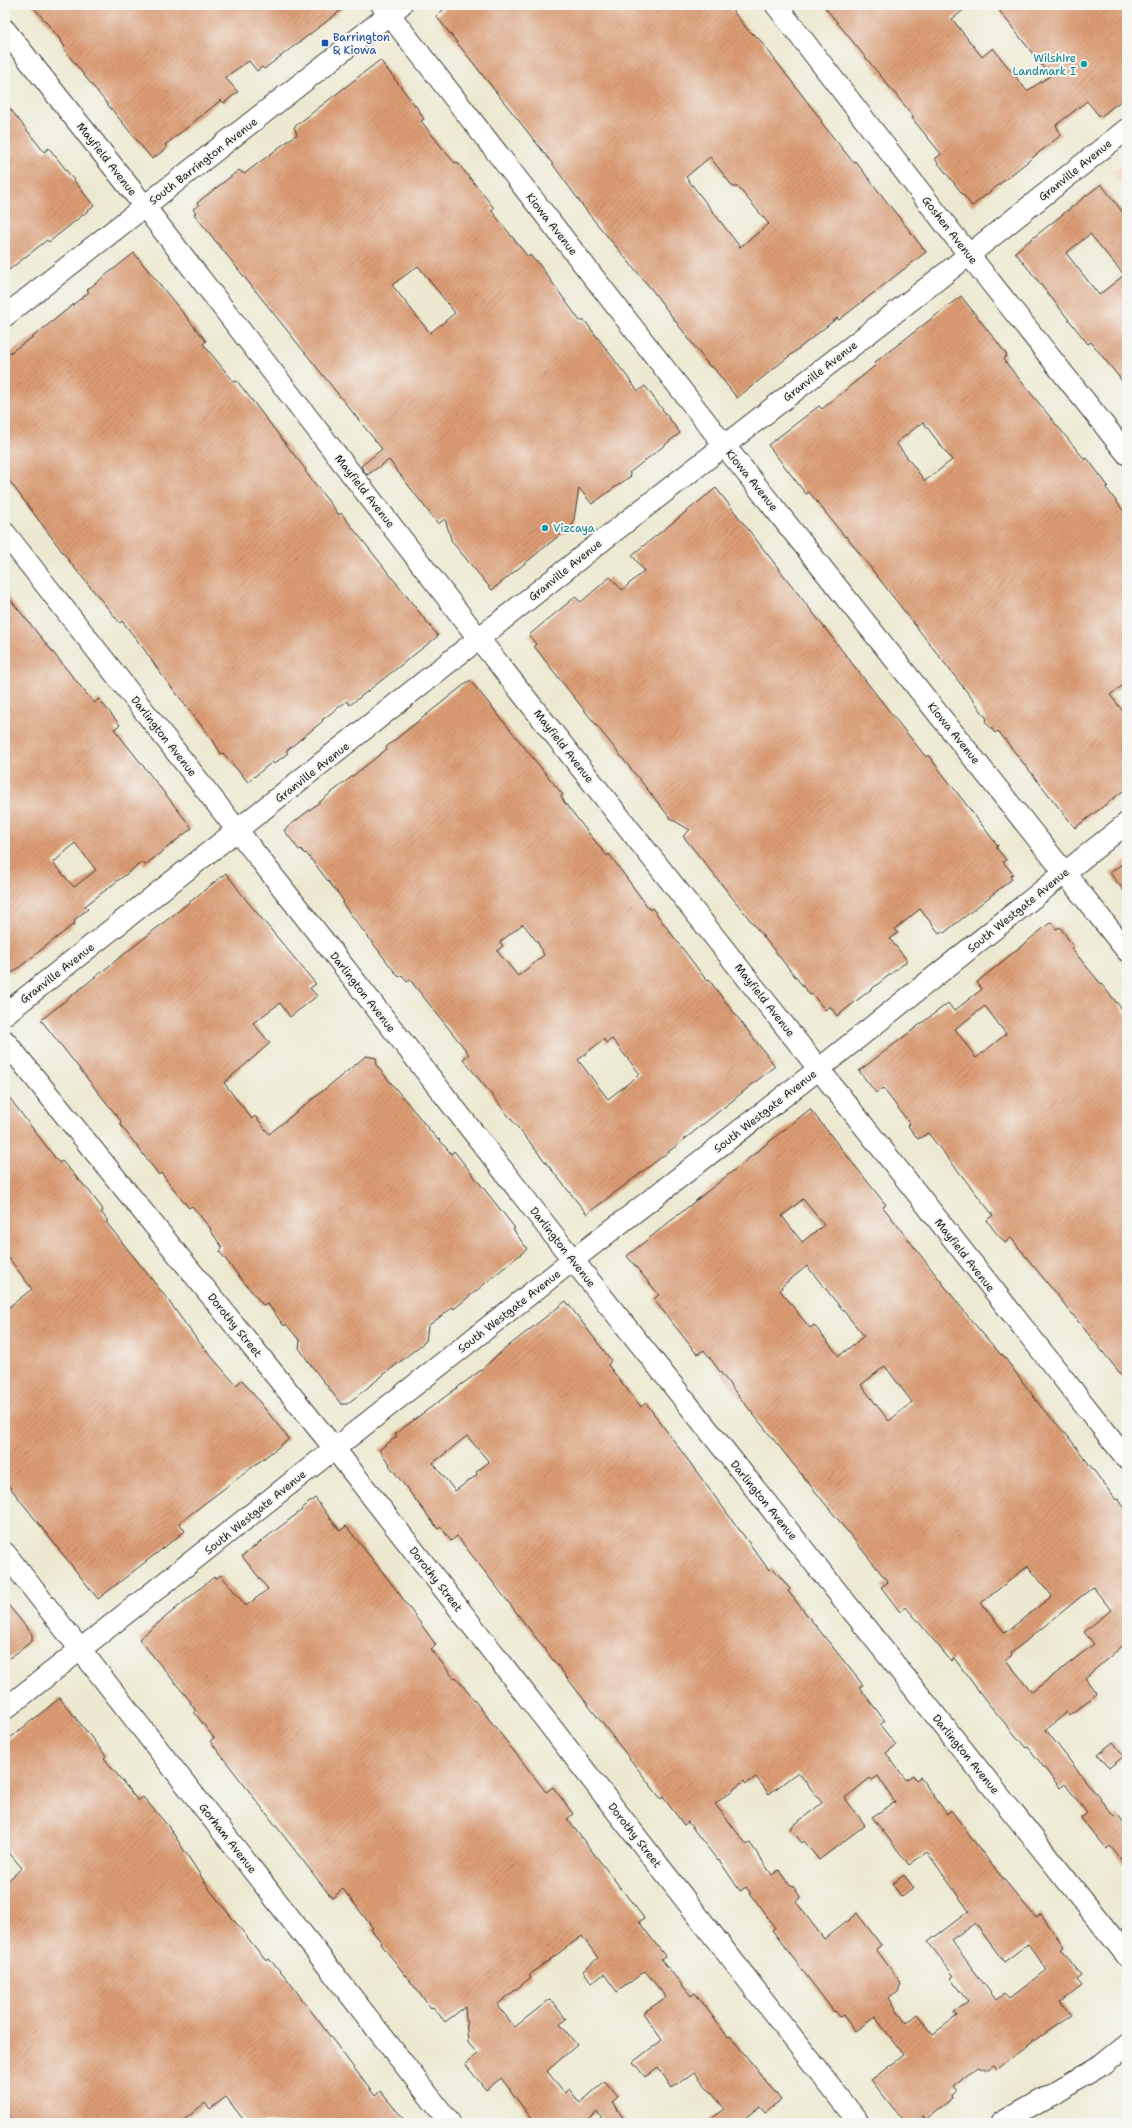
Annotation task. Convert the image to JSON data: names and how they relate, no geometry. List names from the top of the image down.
{
  "streets": {
    "street": [
      "Mayfield Avenue",
      "South Barrington Avenue",
      "Granville Avenue",
      "Kiowa Avenue",
      "Goshen Avenue",
      "Darlington Avenue",
      "South Westgate Avenue",
      "Dorothy Street",
      "Gorham Avenue"
    ]
  },
  "crossings": [
    ["Mayfield Avenue", "South Barrington Avenue"],
    ["Mayfield Avenue", "Granville Avenue"],
    ["Mayfield Avenue", "South Westgate Avenue"],
    ["South Barrington Avenue", "Kiowa Avenue"],
    ["Granville Avenue", "Kiowa Avenue"],
    ["Granville Avenue", "Goshen Avenue"],
    ["Granville Avenue", "Darlington Avenue"],
    ["Kiowa Avenue", "South Westgate Avenue"],
    ["Darlington Avenue", "South Westgate Avenue"],
    ["South Westgate Avenue", "Dorothy Street"],
    ["South Westgate Avenue", "Gorham Avenue"]
  ],
  "places": {
    "transit": ["Barrington & Kiowa"],
    "other": ["Wilshire Landmark I", "Vizcaya"]
  }
}
